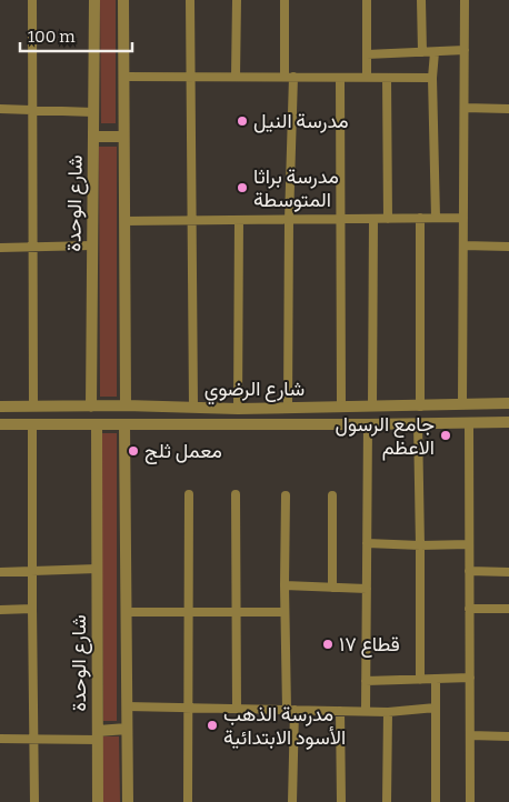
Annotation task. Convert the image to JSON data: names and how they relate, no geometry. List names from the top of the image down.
{
  "streets": {
    "street": ["شارع الوحدة", "شارع الرضوي"]
  },
  "crossings": [
    ["شارع الوحدة", "شارع الرضوي"]
  ],
  "places": [
    "مدرسة النيل",
    "مدرسة براثا المتوسطة",
    "جامع الرسول الاعظم",
    "معمل ثلج",
    "قطاع ١٧",
    "مدرسة الذهب الأسود الابتدائية"
  ],
  "scale_bar": "100 m"
}
